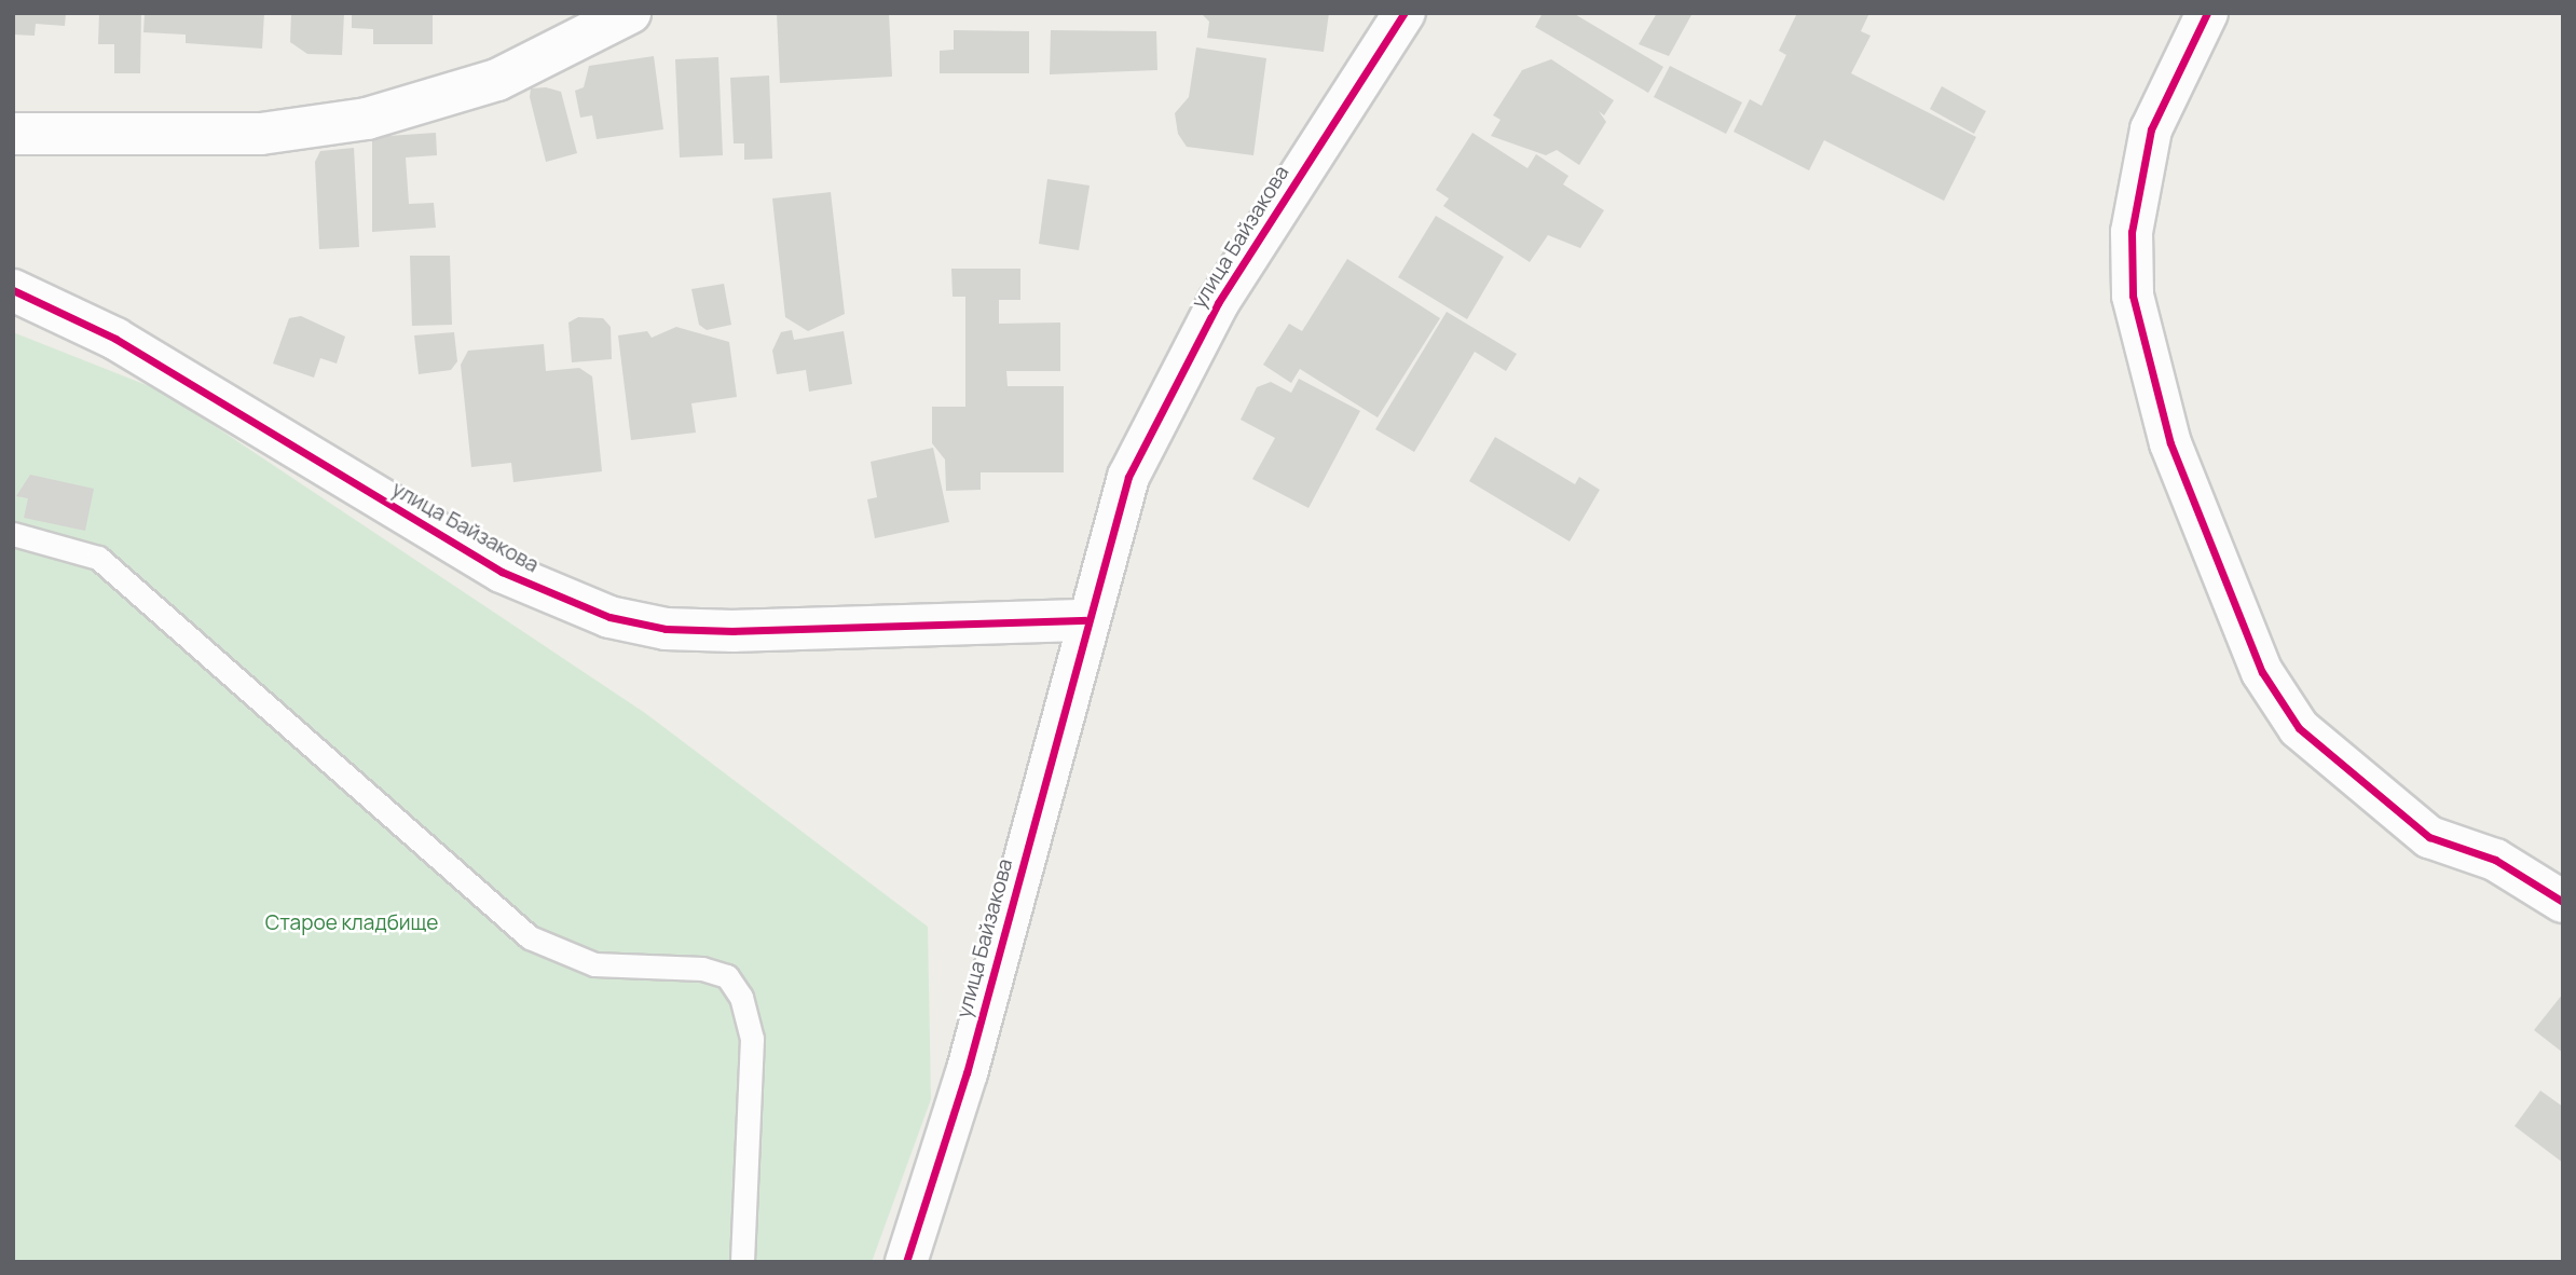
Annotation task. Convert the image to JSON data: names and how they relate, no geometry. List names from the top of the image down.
{
  "streets": {
    "street": ["улица Байзакова"]
  },
  "parks": ["Старое кладбище"]
}
